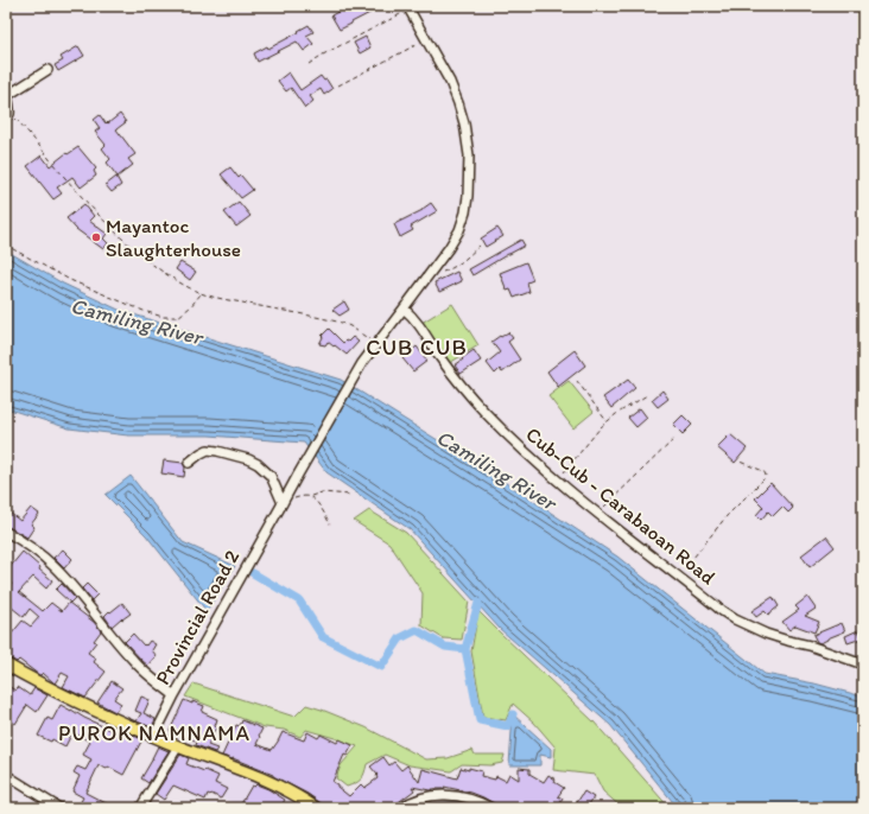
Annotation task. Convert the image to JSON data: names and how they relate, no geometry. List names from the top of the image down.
{
  "streets": {
    "street": ["Cub-Cub - Carabaoan Road", "Provincial Road 2"]
  },
  "crossings": [
    ["Cub-Cub - Carabaoan Road", "Provincial Road 2"]
  ],
  "districts": ["CUB CUB", "PUROK NAMNAMA"],
  "water": ["Camiling River"],
  "places": ["Mayantoc Slaughterhouse"]
}
